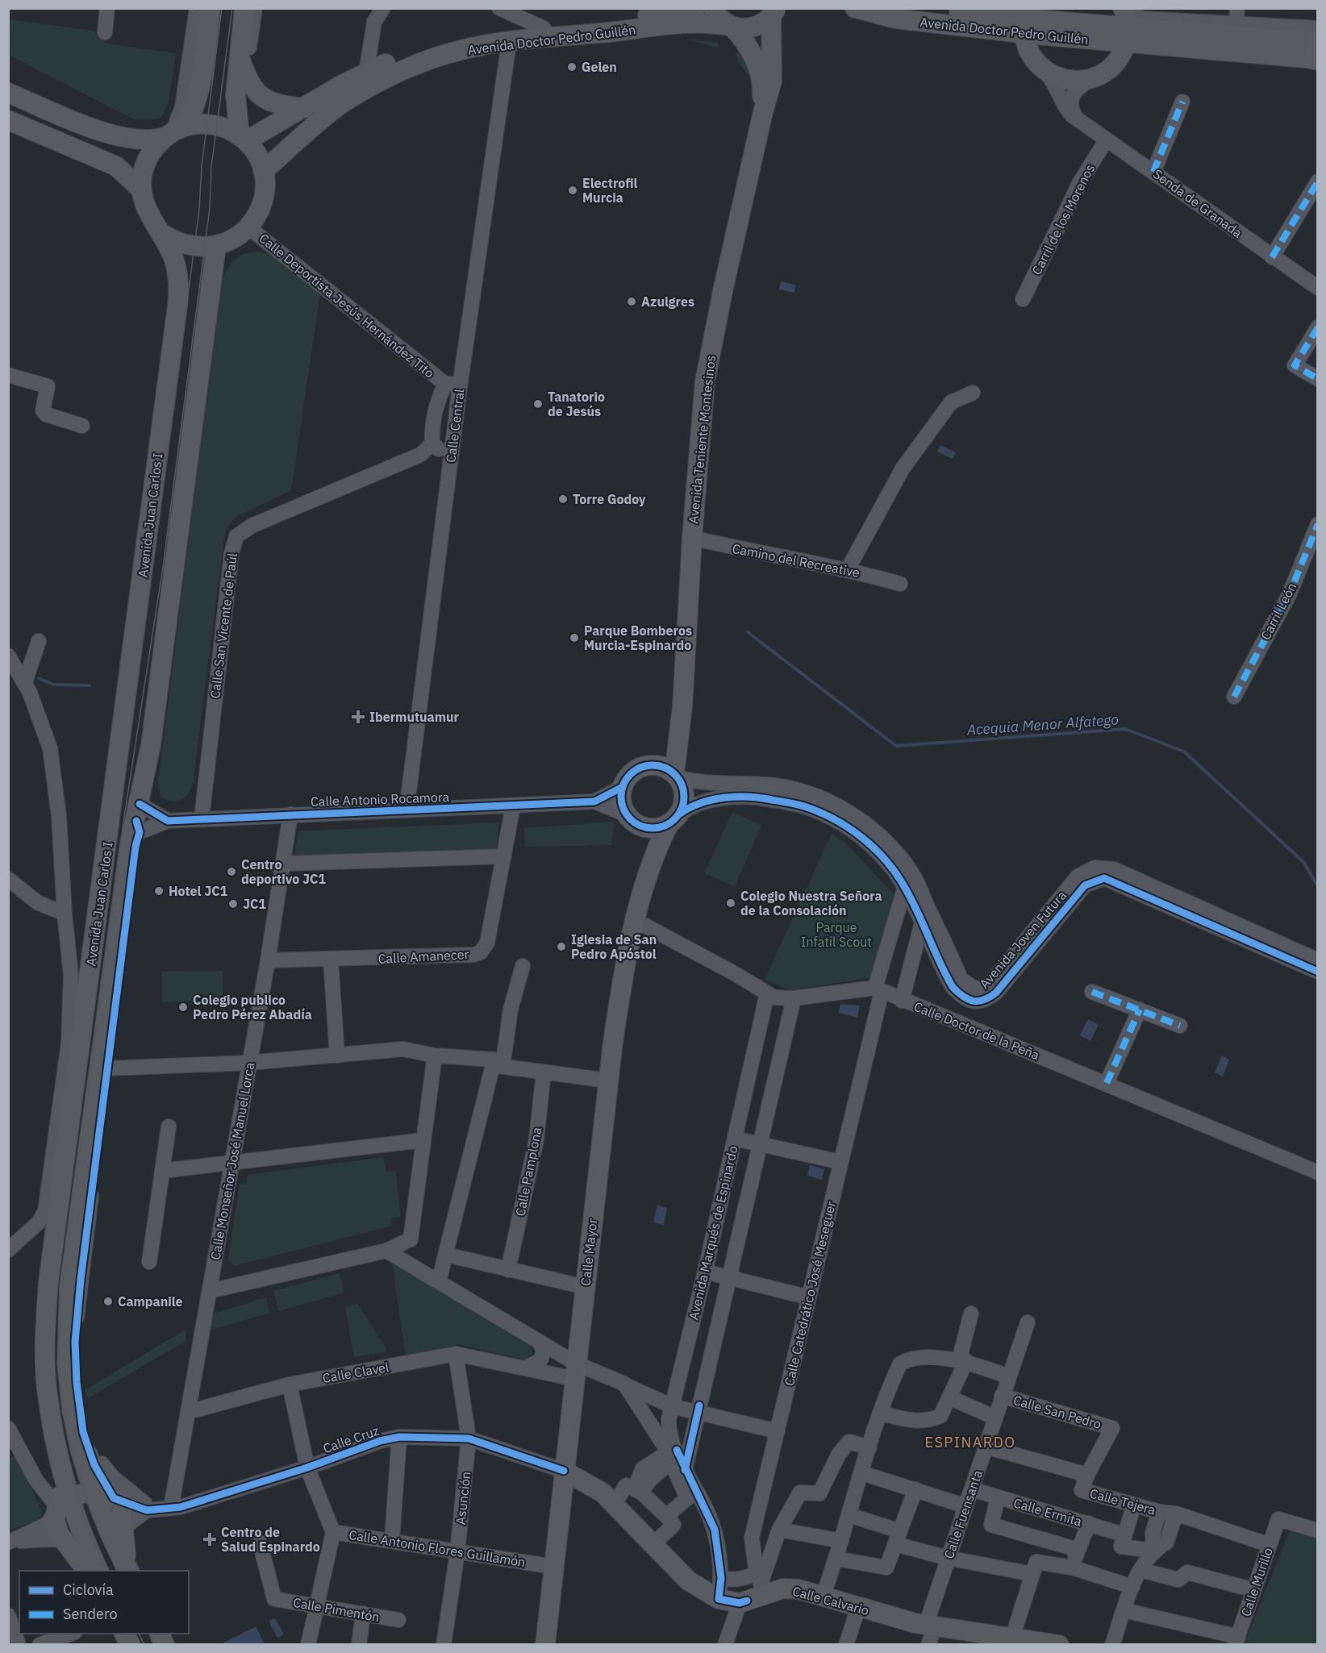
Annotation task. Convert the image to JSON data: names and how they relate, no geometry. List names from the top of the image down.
{
  "streets": {
    "main road": [
      "Avenida Doctor Pedro Guillén",
      "Avenida Teniente Montesinos",
      "Avenida Juan Carlos I",
      "Calle Mayor",
      "Calle Calvario"
    ],
    "street": [
      "Senda de Granada",
      "Carril de los Morenos",
      "Calle Deportista Jesús Hernández Tito",
      "Calle Central",
      "Camino del Recreative",
      "Carril León",
      "Calle San Vicente de Paúl",
      "Calle Antonio Rocamora",
      "Avenida Joven Futura",
      "Calle Amanecer",
      "Calle Doctor de la Peña",
      "Calle Monseñor José Manuel Lorca",
      "Calle Pamplona",
      "Avenida Marqués de Espinardo",
      "Calle Catedrático José Meseguer",
      "Calle Clavel",
      "Calle San Pedro",
      "Calle Cruz",
      "Asunción",
      "Calle Tejera",
      "Calle Ermita",
      "Calle Fuensanta",
      "Calle Antonio Flores Guillamón",
      "Calle Murillo",
      "Calle Pimentón"
    ]
  },
  "crossings": [
    ["Avenida Doctor Pedro Guillén", "Calle Deportista Jesús Hernández Tito"],
    ["Avenida Doctor Pedro Guillén", "Calle Central"],
    ["Avenida Doctor Pedro Guillén", "Avenida Teniente Montesinos"],
    ["Avenida Doctor Pedro Guillén", "Avenida Juan Carlos I"],
    ["Senda de Granada", "Carril de los Morenos"],
    ["Calle Deportista Jesús Hernández Tito", "Calle Central"],
    ["Calle Deportista Jesús Hernández Tito", "Avenida Juan Carlos I"],
    ["Calle Central", "Calle Antonio Rocamora"],
    ["Avenida Teniente Montesinos", "Camino del Recreative"],
    ["Avenida Teniente Montesinos", "Calle Antonio Rocamora"],
    ["Avenida Teniente Montesinos", "Avenida Joven Futura"],
    ["Avenida Teniente Montesinos", "Calle Mayor"],
    ["Avenida Juan Carlos I", "Calle Antonio Rocamora"],
    ["Calle San Vicente de Paúl", "Calle Antonio Rocamora"],
    ["Calle Antonio Rocamora", "Avenida Joven Futura"],
    ["Calle Antonio Rocamora", "Calle Monseñor José Manuel Lorca"],
    ["Calle Antonio Rocamora", "Calle Mayor"],
    ["Avenida Joven Futura", "Calle Mayor"],
    ["Avenida Joven Futura", "Calle Catedrático José Meseguer"],
    ["Calle Amanecer", "Calle Monseñor José Manuel Lorca"],
    ["Calle Doctor de la Peña", "Calle Catedrático José Meseguer"],
    ["Calle Monseñor José Manuel Lorca", "Calle Clavel"],
    ["Calle Monseñor José Manuel Lorca", "Calle Cruz"],
    ["Calle Mayor", "Calle Clavel"],
    ["Calle Mayor", "Calle Cruz"],
    ["Calle Mayor", "Calle Antonio Flores Guillamón"],
    ["Calle Catedrático José Meseguer", "Calle Calvario"],
    ["Calle Clavel", "Asunción"],
    ["Calle Clavel", "Calle Antonio Flores Guillamón"],
    ["Calle San Pedro", "Calle Tejera"],
    ["Calle San Pedro", "Calle Fuensanta"],
    ["Calle Cruz", "Asunción"],
    ["Calle Cruz", "Calle Antonio Flores Guillamón"],
    ["Asunción", "Calle Antonio Flores Guillamón"],
    ["Calle Tejera", "Calle Murillo"],
    ["Calle Ermita", "Calle Fuensanta"],
    ["Calle Fuensanta", "Calle Calvario"]
  ],
  "districts": ["ESPINARDO"],
  "water": ["Acequia Menor Alfatego"],
  "parks": ["Parque Infatil Scout"],
  "places": {
    "other": [
      "Gelen",
      "Electrofil Murcia",
      "Azulgres",
      "Tanatorio de Jesús",
      "Torre Godoy",
      "Parque Bomberos Murcia-Espinardo",
      "Centro deportivo JC1",
      "Hotel JC1",
      "Colegio Nuestra Señora de la Consolación",
      "JC1",
      "Iglesia de San Pedro Apóstol",
      "Colegio publico Pedro Pérez Abadía",
      "Campanile"
    ],
    "health": ["Ibermutuamur", "Centro de Salud Espinardo"]
  },
  "legend": ["Ciclovía", "Sendero"]
}
